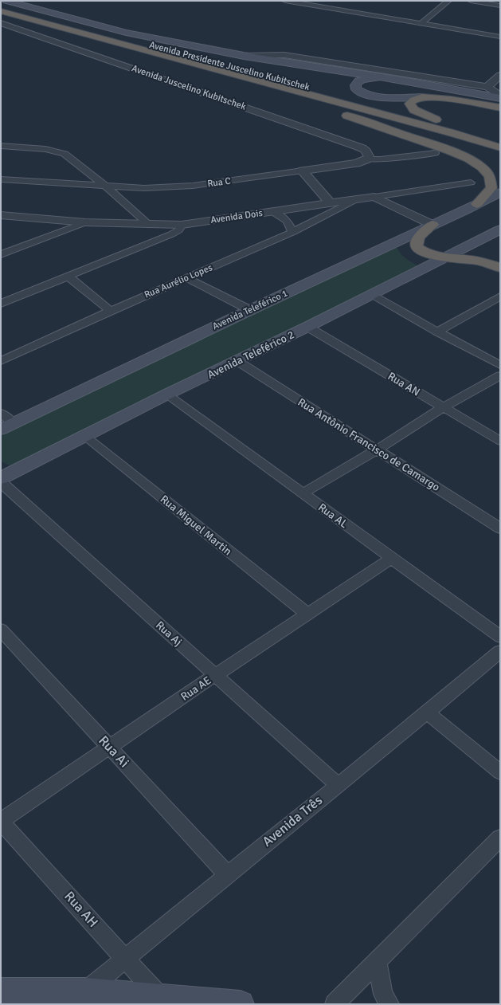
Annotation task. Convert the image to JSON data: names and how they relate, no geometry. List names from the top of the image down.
{
  "streets": {
    "highway": ["Avenida Presidente Juscelino Kubitschek"],
    "main road": ["Avenida Teleférico 1", "Avenida Teleférico 2"],
    "street": [
      "Avenida Juscelino Kubitschek",
      "Rua C",
      "Avenida Dois",
      "Rua Aurélio Lopes",
      "Rua AN",
      "Rua Antônio Francisco de Camargo",
      "Rua AL",
      "Rua Miguel Martin",
      "Rua Aj",
      "Rua AE",
      "Rua Ai",
      "Avenida Três",
      "Rua AH"
    ]
  },
  "crossings": [
    ["Avenida Juscelino Kubitschek", "Rua C"],
    ["Avenida Dois", "Rua Aurélio Lopes"],
    ["Avenida Teleférico 2", "Rua AN"],
    ["Avenida Teleférico 2", "Rua Antônio Francisco de Camargo"],
    ["Avenida Teleférico 2", "Rua AL"],
    ["Avenida Teleférico 2", "Rua Miguel Martin"],
    ["Rua AL", "Rua AE"],
    ["Rua Miguel Martin", "Rua AE"],
    ["Rua Aj", "Rua AE"],
    ["Rua Aj", "Avenida Três"],
    ["Rua AE", "Rua Ai"],
    ["Rua AE", "Rua AH"],
    ["Rua Ai", "Avenida Três"],
    ["Avenida Três", "Rua AH"]
  ]
}
